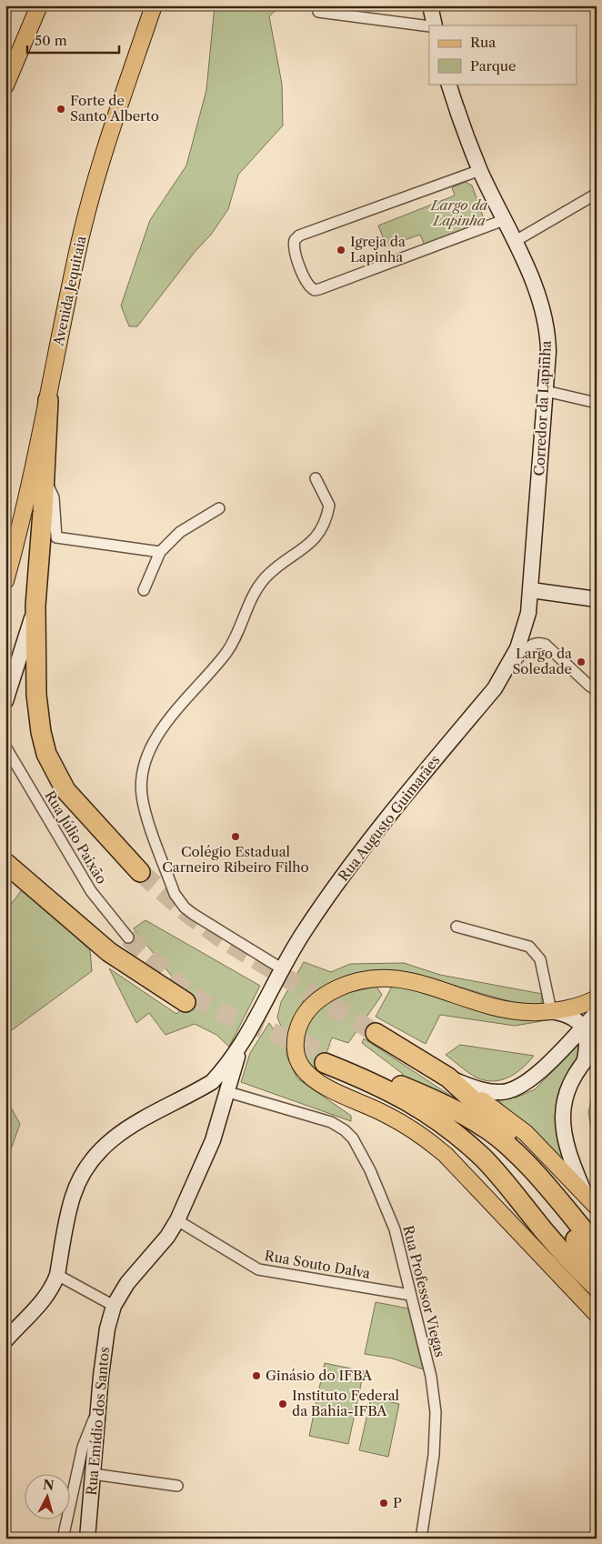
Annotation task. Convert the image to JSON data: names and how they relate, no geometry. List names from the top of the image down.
{
  "streets": {
    "main road": [
      "Avenida Jequitaia",
      "Corredor da Lapinha",
      "Rua Augusto Guimarães",
      "Rua Emídio dos Santos"
    ],
    "street": ["Rua Júlio Paixão", "Rua Souto Dalva", "Rua Professor Viegas"]
  },
  "crossings": [
    ["Corredor da Lapinha", "Rua Augusto Guimarães"],
    ["Rua Augusto Guimarães", "Rua Emídio dos Santos"],
    ["Rua Souto Dalva", "Rua Professor Viegas"],
    ["Rua Souto Dalva", "Rua Emídio dos Santos"],
    ["Rua Professor Viegas", "Rua Emídio dos Santos"]
  ],
  "parks": ["Largo da Lapinha"],
  "places": [
    "Forte de Santo Alberto",
    "Igreja da Lapinha",
    "Largo da Soledade",
    "Colégio Estadual Carneiro Ribeiro Filho",
    "Ginásio do IFBA",
    "Instituto Federal da Bahia-IFBA",
    "P"
  ],
  "legend": ["Rua", "Parque"],
  "scale_bar": "50 m",
  "north": "top"
}
